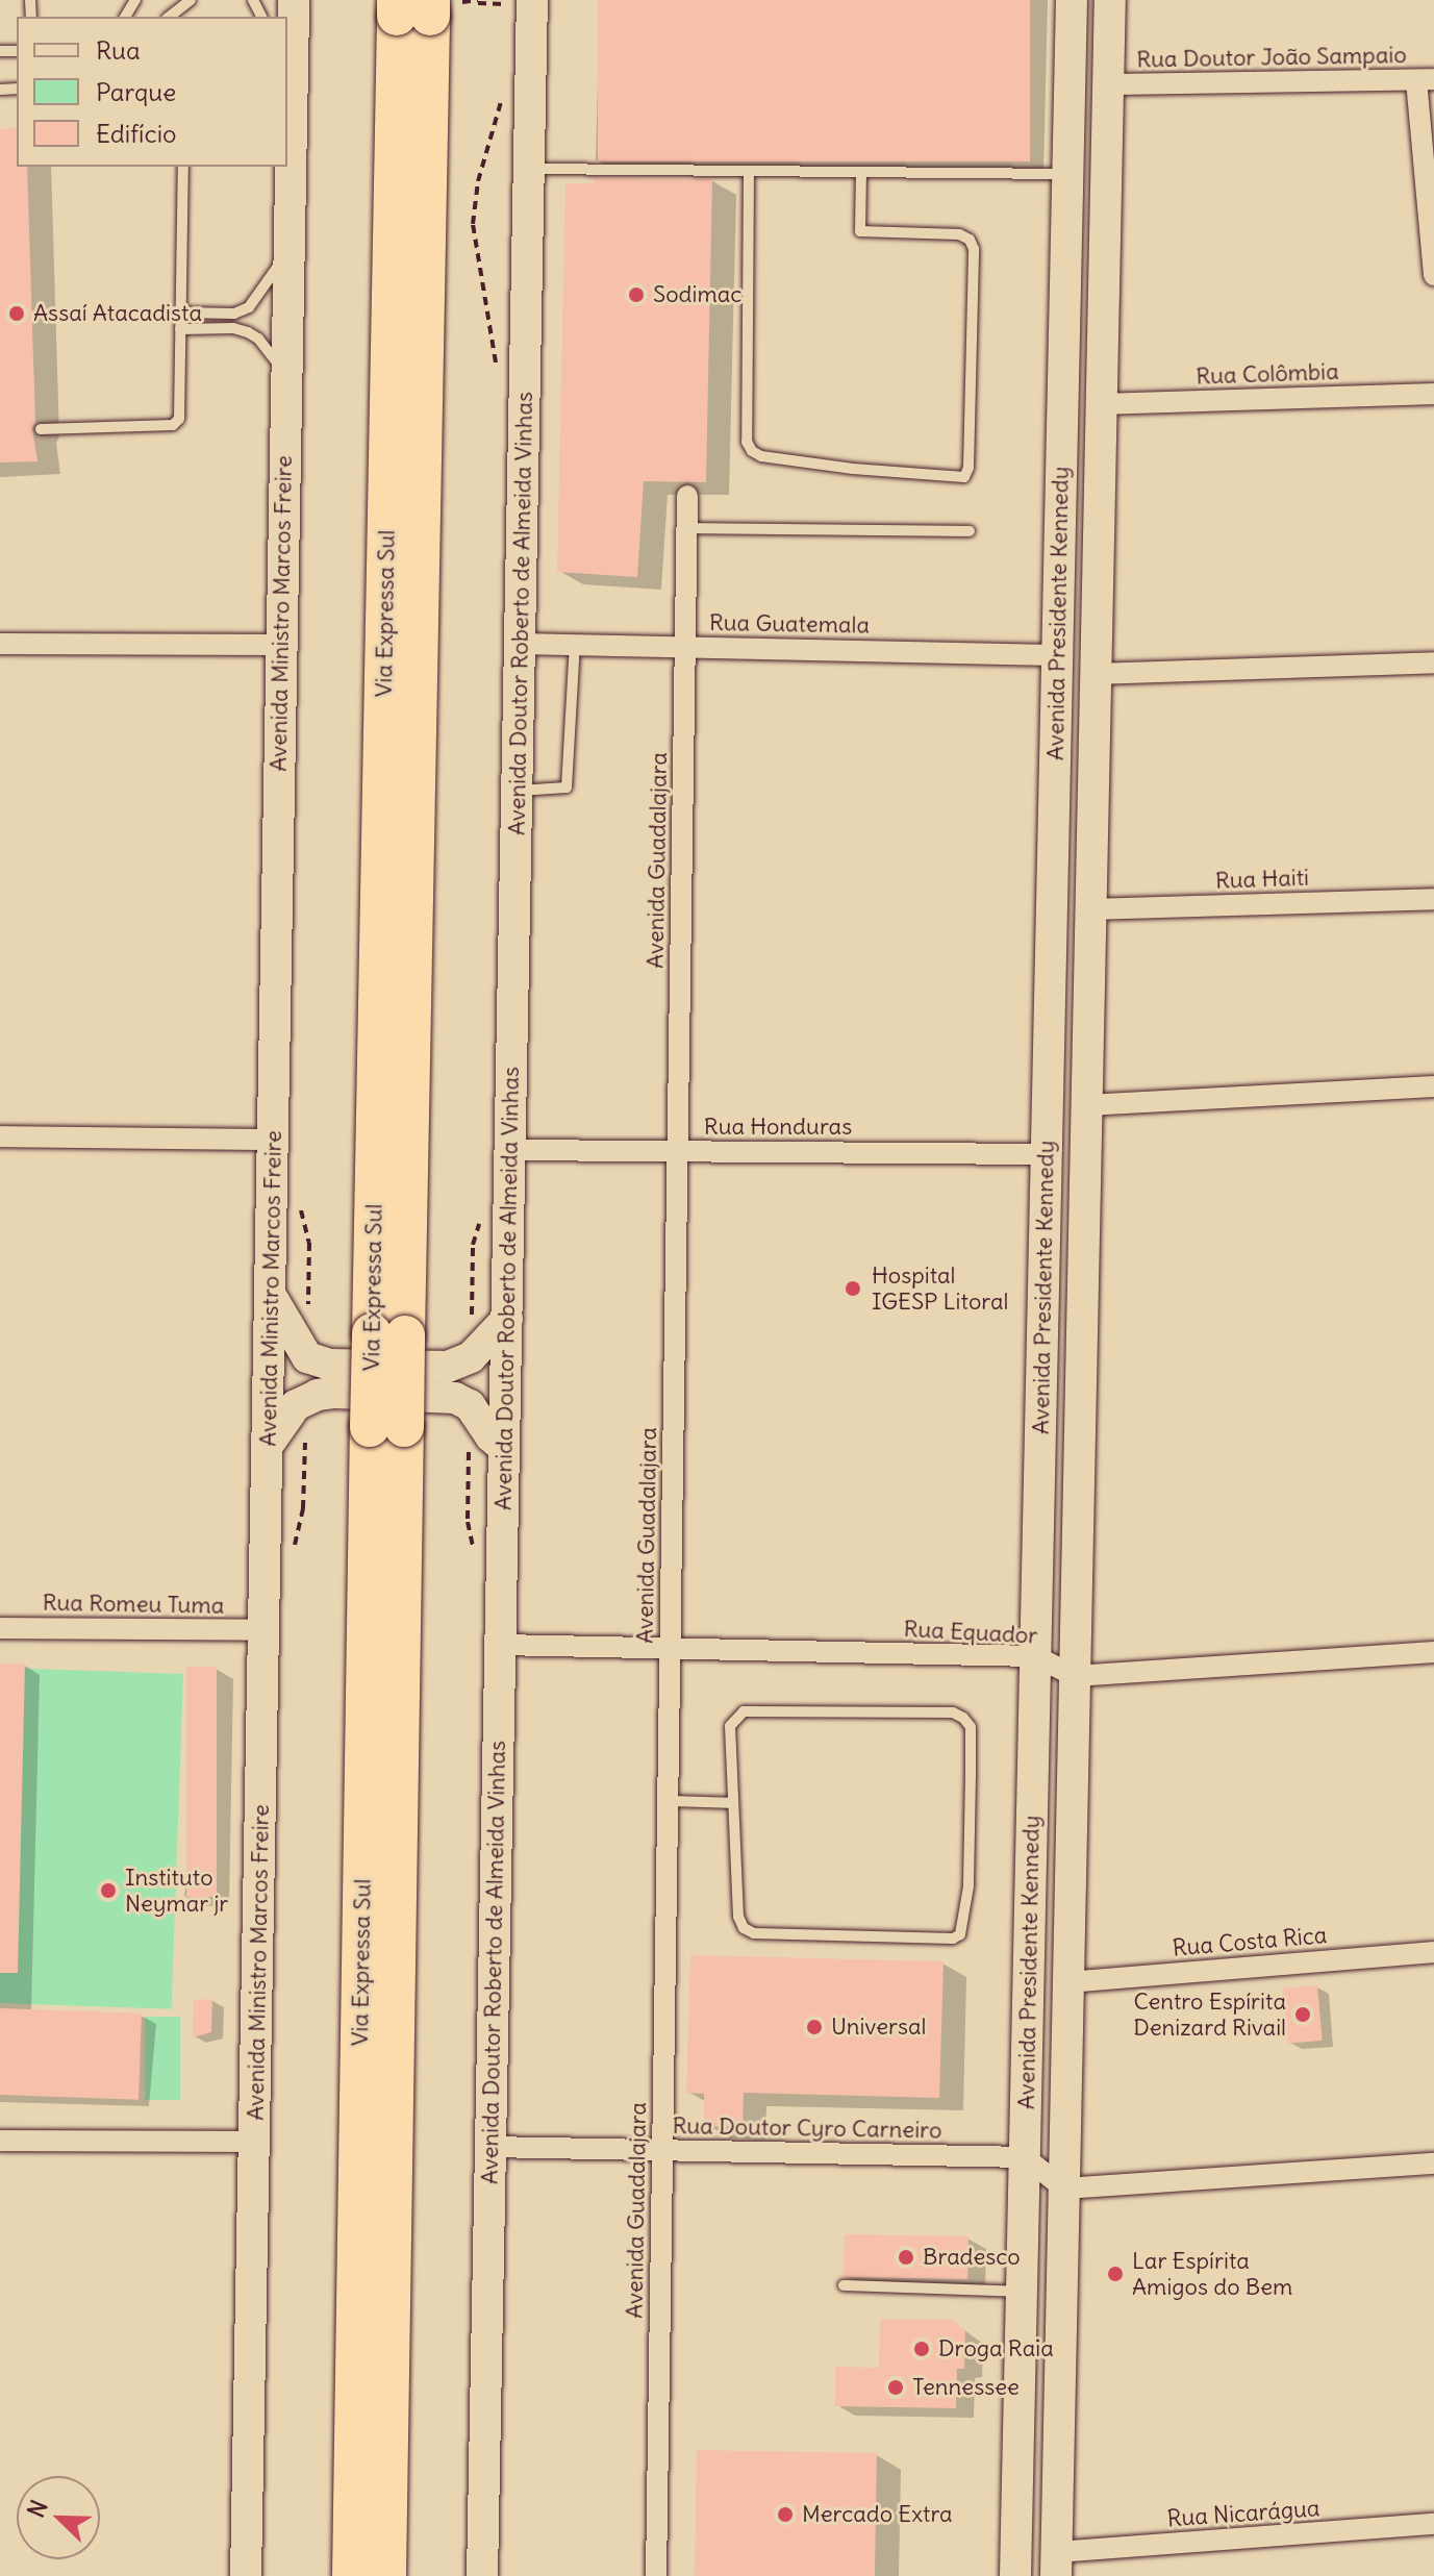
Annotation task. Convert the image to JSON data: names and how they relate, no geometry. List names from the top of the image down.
{
  "streets": {
    "highway": ["Via Expressa Sul"],
    "main road": ["Avenida Ministro Marcos Freire", "Avenida Doutor Roberto de Almeida Vinhas", "Avenida Presidente Kennedy"],
    "street": [
      "Rua Doutor João Sampaio",
      "Rua Colômbia",
      "Rua Guatemala",
      "Avenida Guadalajara",
      "Rua Haiti",
      "Rua Honduras",
      "Rua Romeu Tuma",
      "Rua Equador",
      "Rua Costa Rica",
      "Rua Doutor Cyro Carneiro",
      "Rua Nicarágua"
    ]
  },
  "crossings": [
    ["Rua Doutor João Sampaio", "Avenida Presidente Kennedy"],
    ["Rua Colômbia", "Avenida Presidente Kennedy"],
    ["Avenida Ministro Marcos Freire", "Rua Romeu Tuma"],
    ["Avenida Doutor Roberto de Almeida Vinhas", "Rua Guatemala"],
    ["Avenida Doutor Roberto de Almeida Vinhas", "Rua Honduras"],
    ["Avenida Doutor Roberto de Almeida Vinhas", "Rua Equador"],
    ["Avenida Doutor Roberto de Almeida Vinhas", "Rua Doutor Cyro Carneiro"],
    ["Avenida Presidente Kennedy", "Rua Guatemala"],
    ["Avenida Presidente Kennedy", "Rua Haiti"],
    ["Avenida Presidente Kennedy", "Rua Honduras"],
    ["Avenida Presidente Kennedy", "Rua Equador"],
    ["Avenida Presidente Kennedy", "Rua Costa Rica"],
    ["Avenida Presidente Kennedy", "Rua Doutor Cyro Carneiro"],
    ["Avenida Presidente Kennedy", "Rua Nicarágua"],
    ["Rua Guatemala", "Avenida Guadalajara"],
    ["Avenida Guadalajara", "Rua Honduras"],
    ["Avenida Guadalajara", "Rua Equador"],
    ["Avenida Guadalajara", "Rua Doutor Cyro Carneiro"]
  ],
  "places": [
    "Sodimac",
    "Assaí Atacadista",
    "Hospital IGESP Litoral",
    "Instituto Neymar jr",
    "Centro Espírita Denizard Rivail",
    "Universal",
    "Bradesco",
    "Lar Espírita Amigos do Bem",
    "Droga Raia",
    "Tennessee",
    "Mercado Extra"
  ],
  "legend": ["Rua", "Parque", "Edifício"],
  "north": "top left"
}
